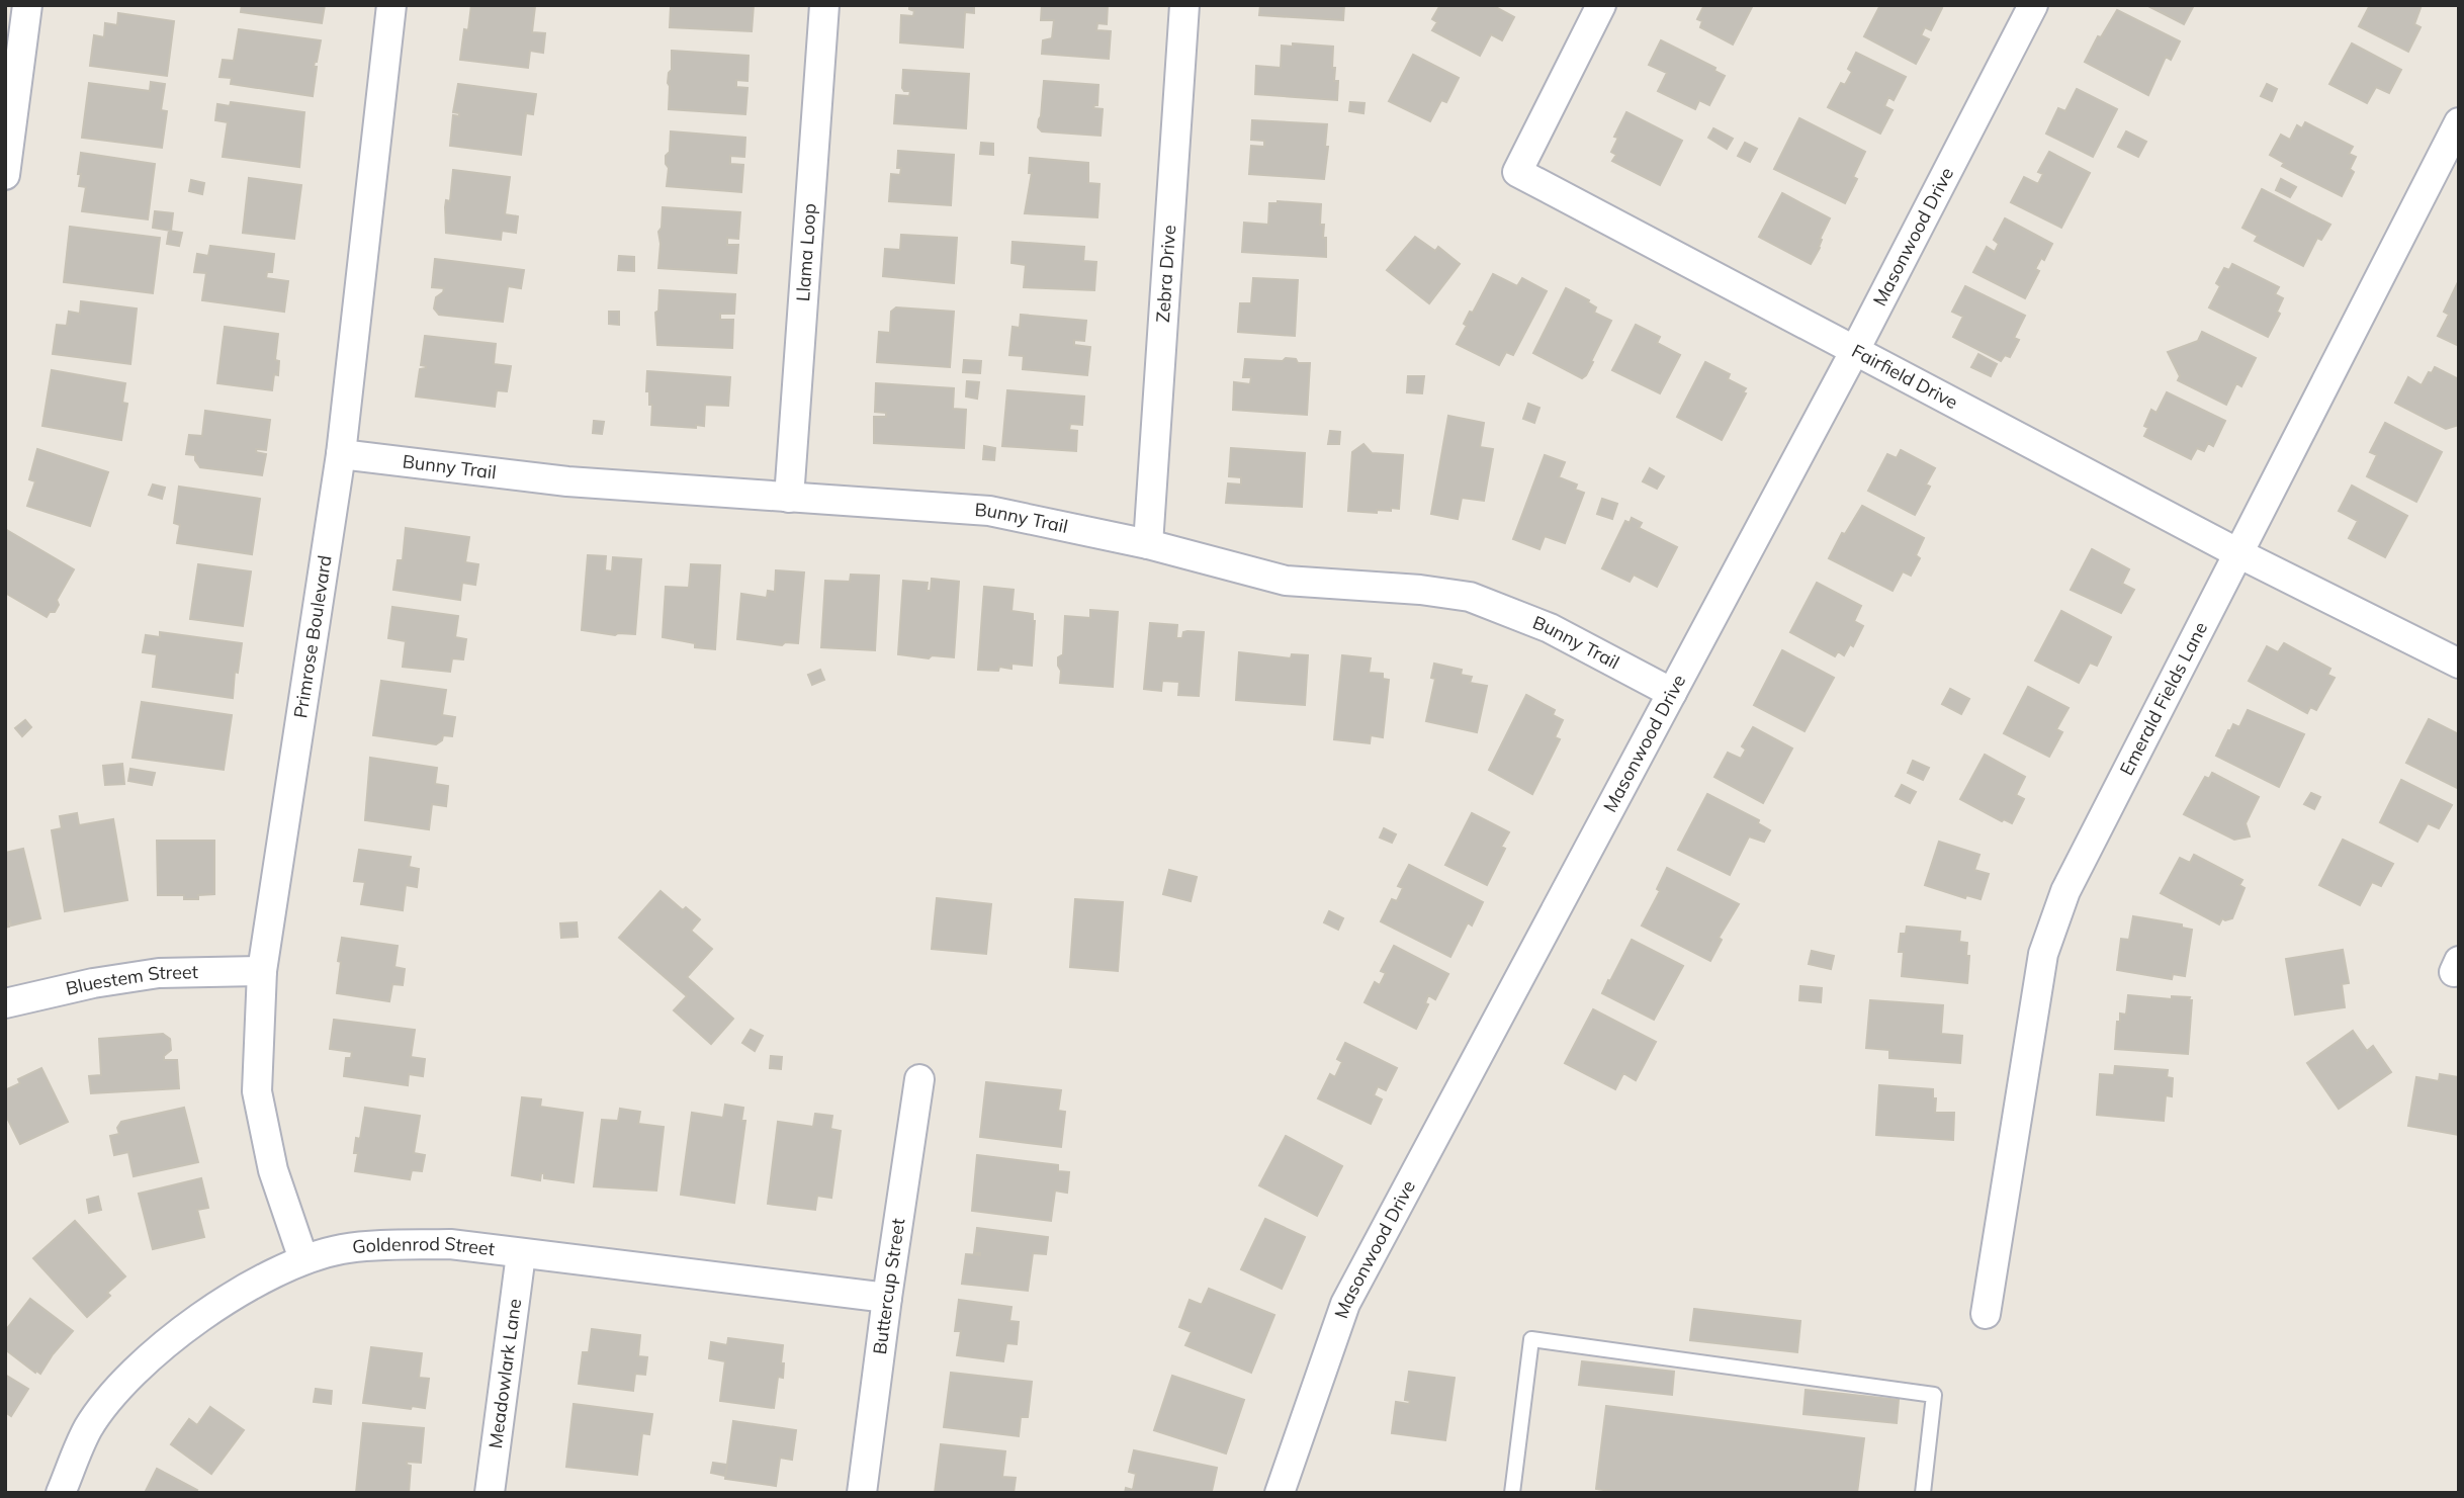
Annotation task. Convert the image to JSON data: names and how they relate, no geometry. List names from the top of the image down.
{
  "streets": {
    "street": [
      "Masonwood Drive",
      "Llama Loop",
      "Zebra Drive",
      "Fairfield Drive",
      "Bunny Trail",
      "Primrose Boulevard",
      "Emerald Fields Lane",
      "Bluestem Street",
      "Goldenrod Street",
      "Buttercup Street",
      "Meadowlark Lane"
    ]
  },
  "crossings": [
    ["Masonwood Drive", "Fairfield Drive"],
    ["Masonwood Drive", "Bunny Trail"],
    ["Llama Loop", "Bunny Trail"],
    ["Zebra Drive", "Bunny Trail"],
    ["Fairfield Drive", "Emerald Fields Lane"],
    ["Bunny Trail", "Primrose Boulevard"],
    ["Primrose Boulevard", "Bluestem Street"],
    ["Primrose Boulevard", "Goldenrod Street"],
    ["Goldenrod Street", "Buttercup Street"],
    ["Goldenrod Street", "Meadowlark Lane"]
  ]
}
